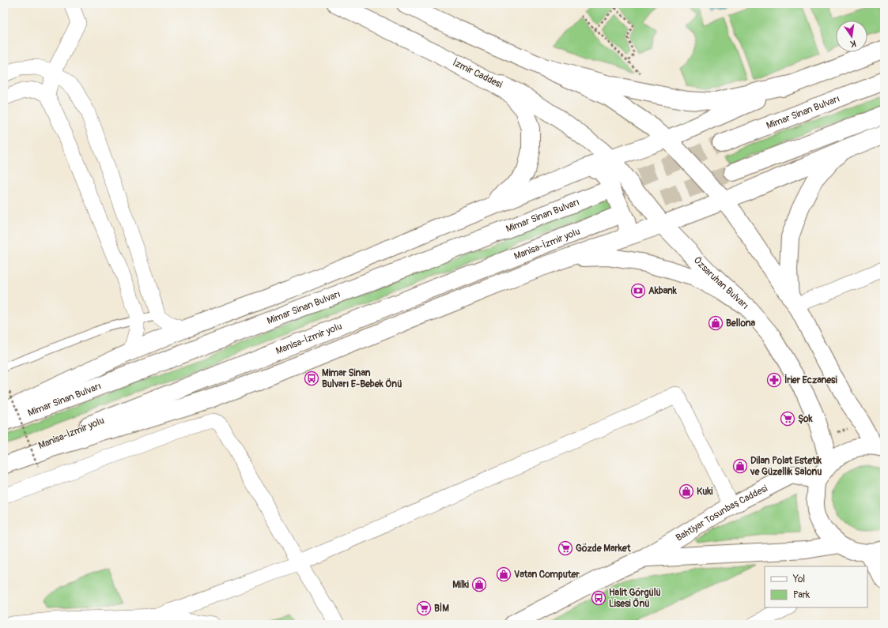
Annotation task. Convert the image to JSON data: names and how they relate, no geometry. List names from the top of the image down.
{
  "streets": {
    "main road": [
      "İzmir Caddesi",
      "Mimar Sinan Bulvarı",
      "Manisa-İzmir yolu",
      "Özsaruhan Bulvarı",
      "Bahtiyar Tosunbaş Caddesi"
    ]
  },
  "crossings": [
    ["İzmir Caddesi", "Özsaruhan Bulvarı"]
  ],
  "places": {
    "bank": ["Akbank"],
    "shop": [
      "Bellona",
      "Dilan Polat Estetik ve Güzellik Salonu",
      "Kuki",
      "Vatan Computer",
      "Milki"
    ],
    "bus stop": ["Mimar Sinan Bulvarı E-Bebek Önü", "Halit Görgülü Lisesi Önü"],
    "pharmacy": ["İrier Eczanesi"],
    "supermarket": ["Şok", "Gözde Market", "BİM"]
  },
  "legend": ["Yol", "Park"],
  "north": "bottom"
}
